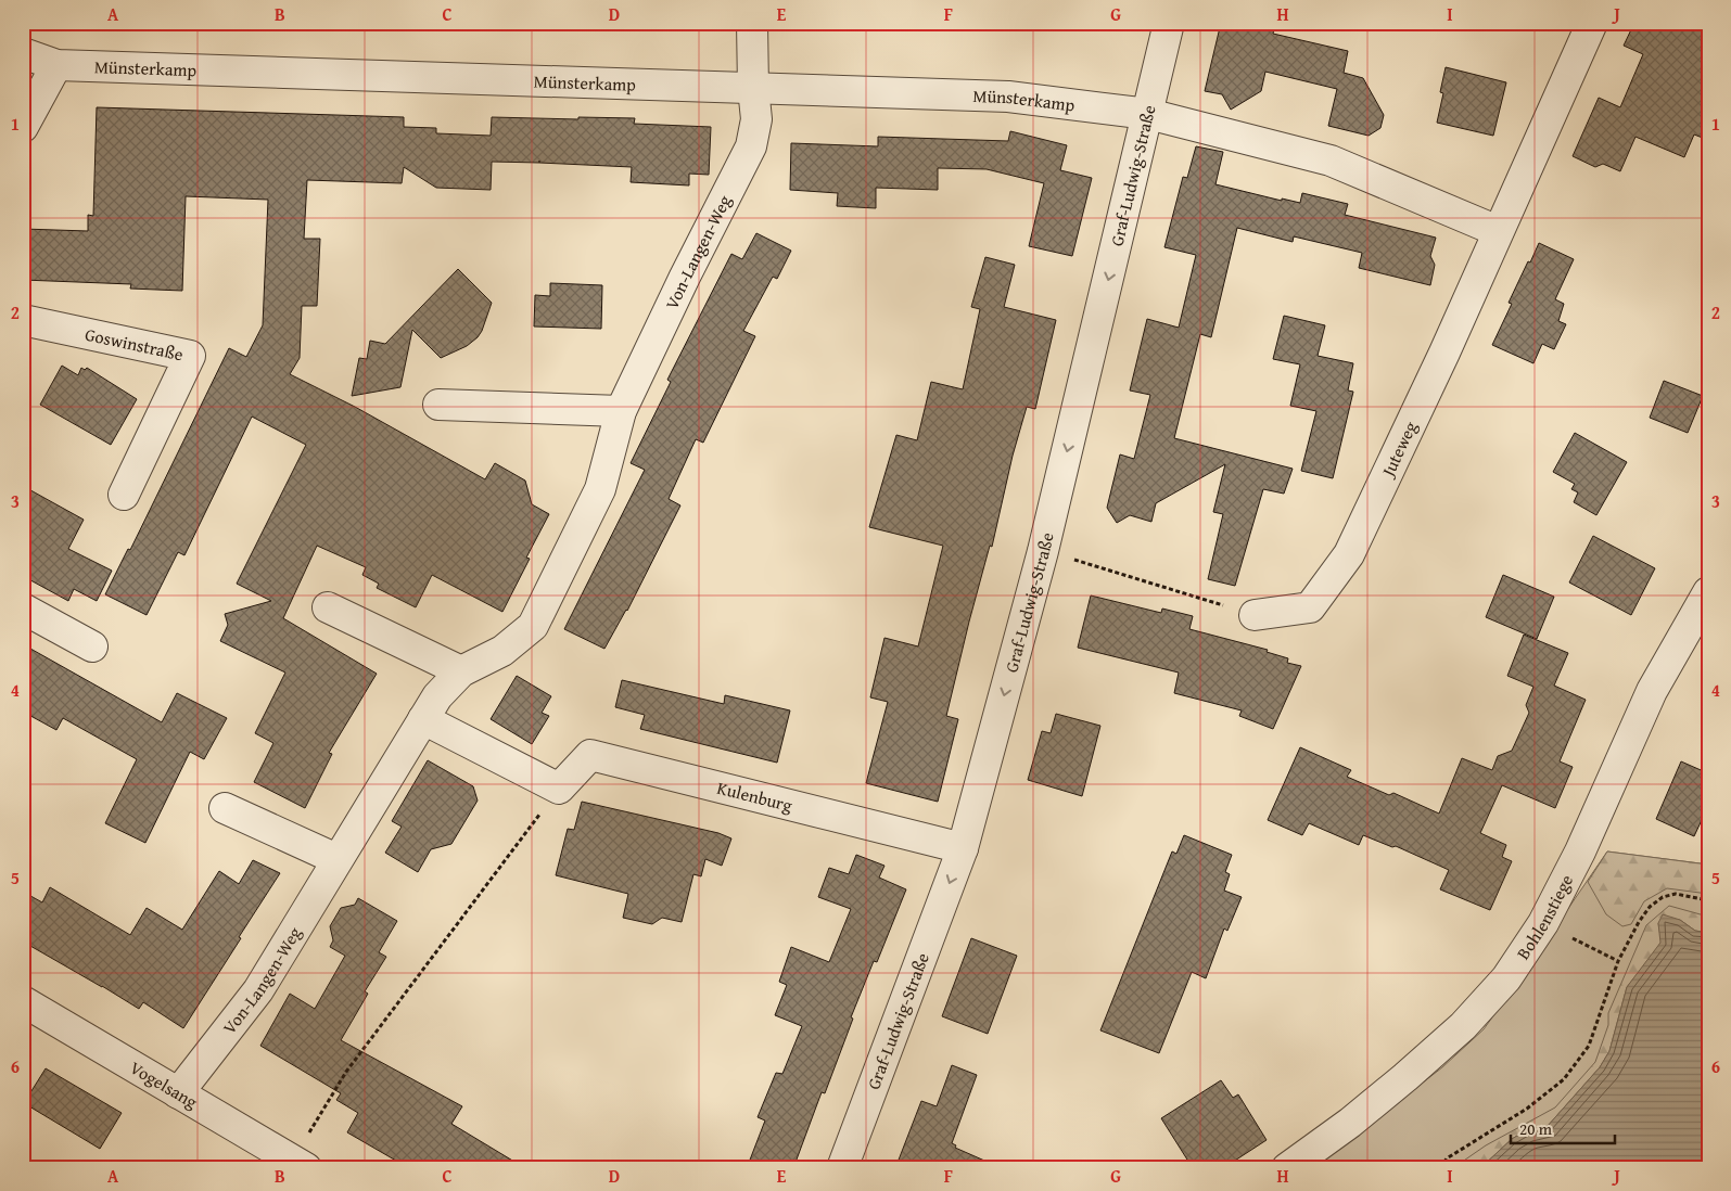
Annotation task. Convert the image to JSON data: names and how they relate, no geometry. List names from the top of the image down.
{
  "streets": {
    "street": [
      "Münsterkamp",
      "Graf-Ludwig-Straße",
      "Von-Langen-Weg",
      "Goswinstraße",
      "Juteweg",
      "Kulenburg",
      "Bohlenstiege",
      "Vogelsang"
    ]
  },
  "crossings": [
    ["Münsterkamp", "Graf-Ludwig-Straße"],
    ["Münsterkamp", "Von-Langen-Weg"],
    ["Graf-Ludwig-Straße", "Kulenburg"],
    ["Von-Langen-Weg", "Vogelsang"]
  ],
  "one_way": ["Graf-Ludwig-Straße"],
  "scale_bar": "20 m",
  "grid": {
    "columns": [
      "A",
      "B",
      "C",
      "D",
      "E",
      "F",
      "G",
      "H",
      "I",
      "J"
    ],
    "rows": [
      "1",
      "2",
      "3",
      "4",
      "5",
      "6"
    ]
  }
}
